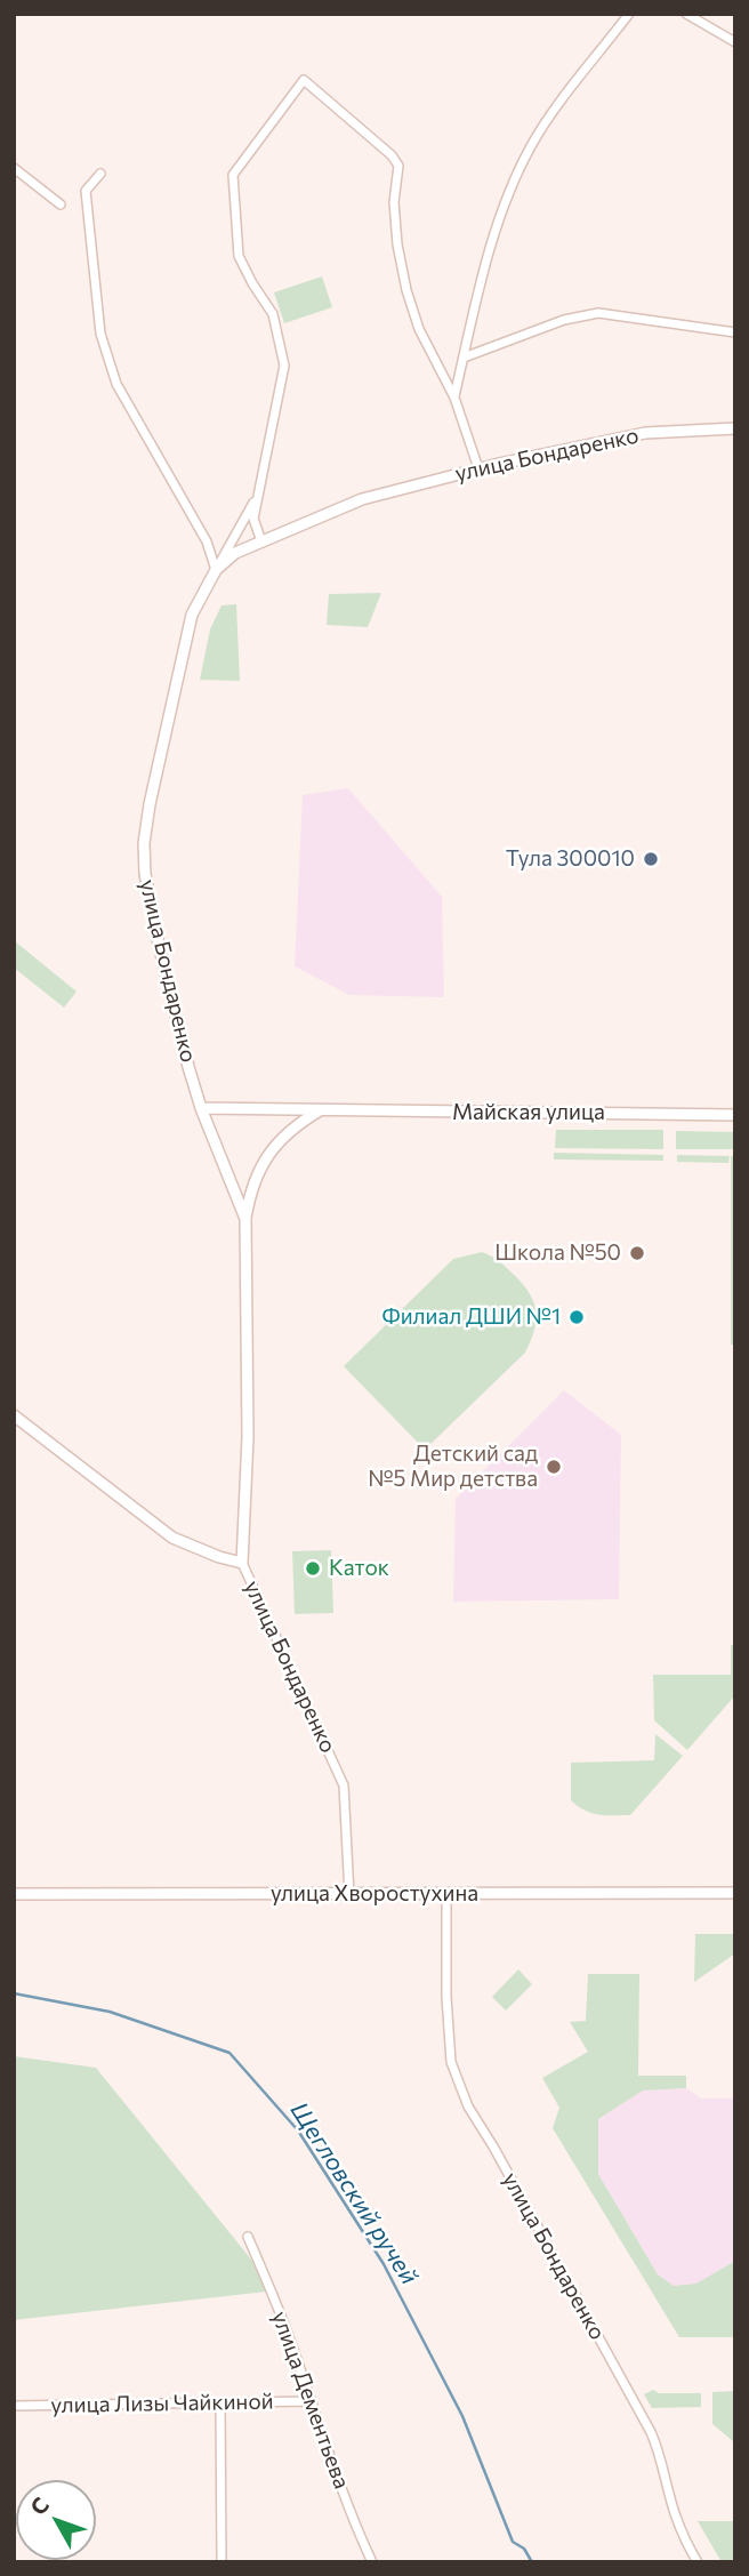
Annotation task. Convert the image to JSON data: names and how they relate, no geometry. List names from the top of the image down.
{
  "streets": {
    "street": [
      "улица Бондаренко",
      "Майская улица",
      "улица Хворостухина",
      "улица Дементьева",
      "улица Лизы Чайкиной"
    ]
  },
  "crossings": [
    ["улица Бондаренко", "Майская улица"],
    ["улица Бондаренко", "улица Хворостухина"],
    ["улица Дементьева", "улица Лизы Чайкиной"]
  ],
  "water": ["Щегловский ручей"],
  "places": [
    "Тула 300010",
    "Школа №50",
    "Филиал ДШИ №1",
    "Детский сад №5 Мир детства",
    "Каток"
  ],
  "north": "top left"
}
